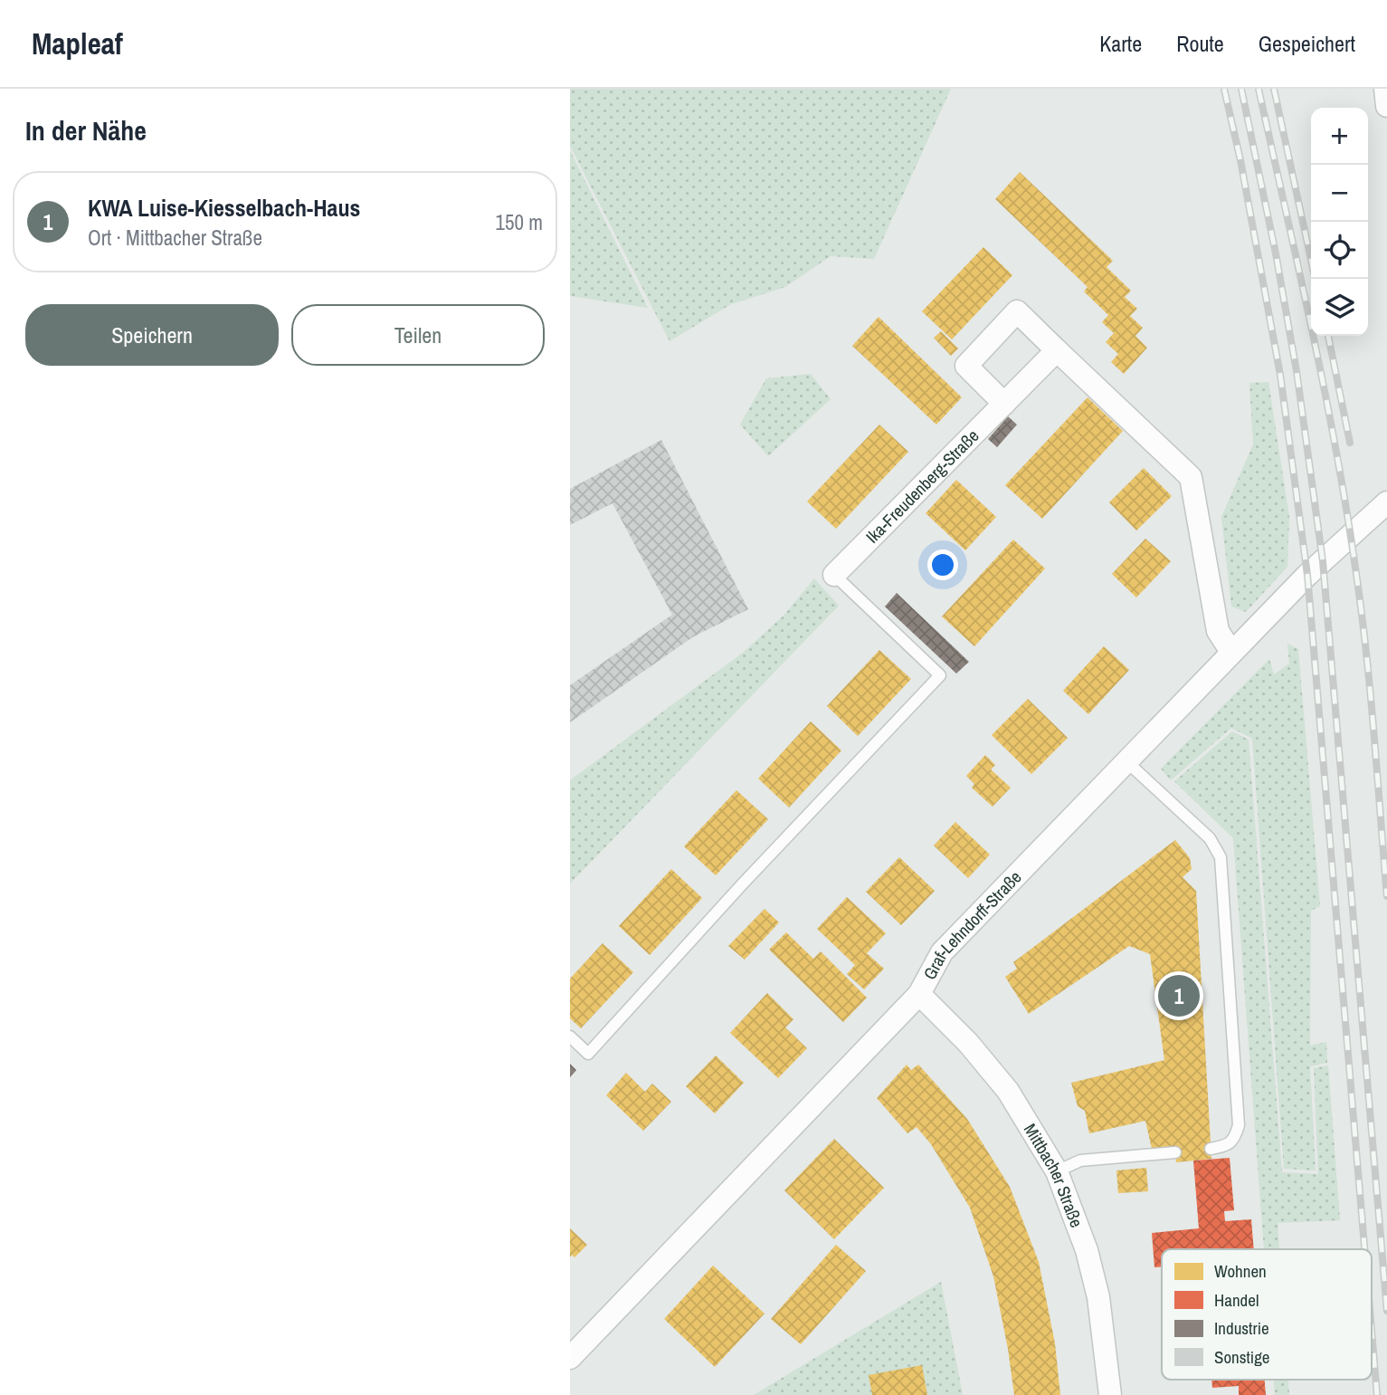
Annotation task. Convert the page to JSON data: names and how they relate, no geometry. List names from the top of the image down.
{
  "streets": {
    "street": ["Ika-Freudenberg-Straße", "Graf-Lehndorff-Straße", "Mittbacher Straße"]
  },
  "crossings": [
    ["Graf-Lehndorff-Straße", "Mittbacher Straße"]
  ],
  "legend": [
    "Wohnen",
    "Handel",
    "Industrie",
    "Sonstige"
  ],
  "page": {
    "header": "Mapleaf",
    "nav": ["Karte", "Route", "Gespeichert"],
    "heading": "In der Nähe",
    "map_buttons": ["+", "−"],
    "list": [
      {
        "mark": "1",
        "name": "KWA Luise-Kiesselbach-Haus",
        "note": "Ort · Mittbacher Straße",
        "value": "150 m"
      }
    ],
    "buttons": ["Speichern", "Teilen"],
    "pins": "1"
  }
}
